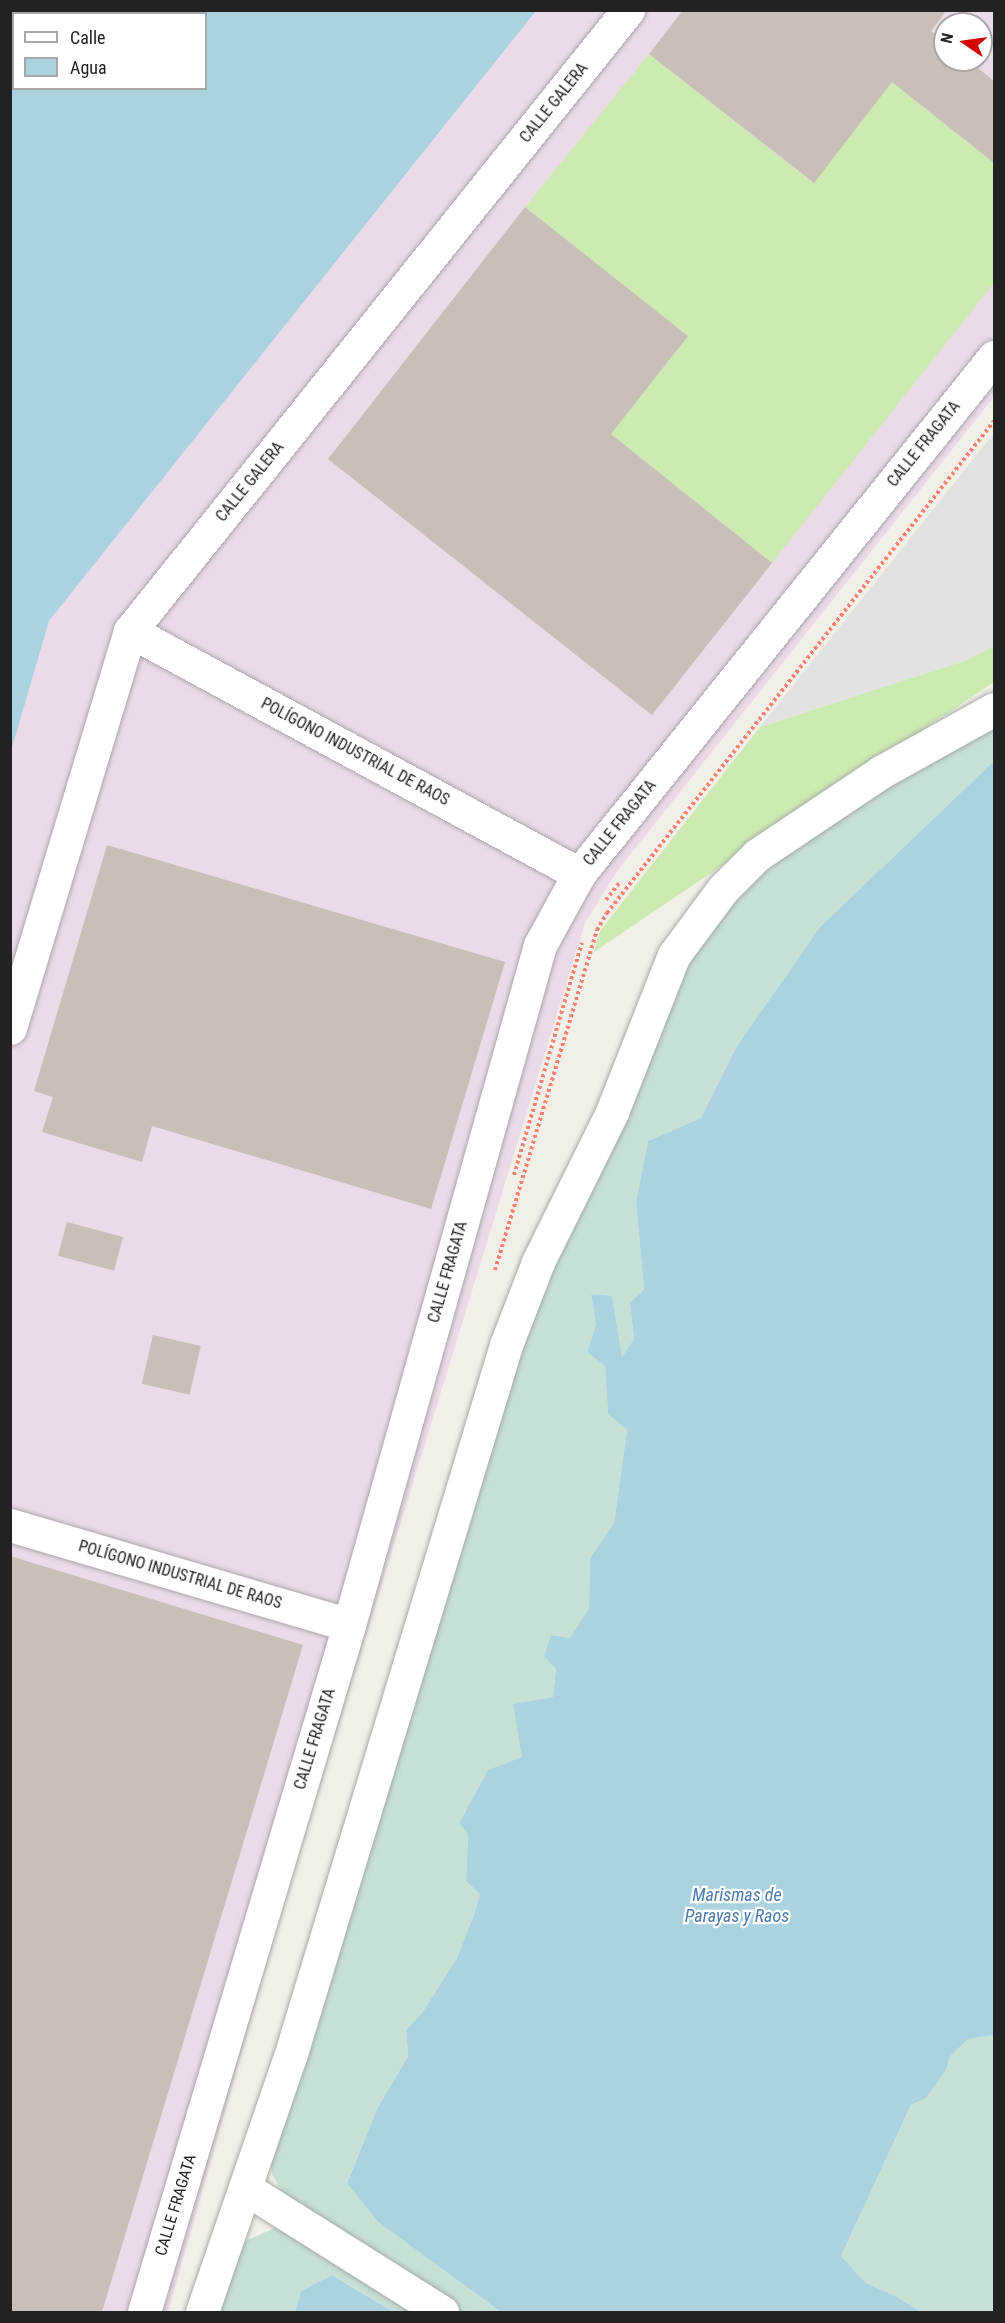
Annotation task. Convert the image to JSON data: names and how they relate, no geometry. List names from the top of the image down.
{
  "streets": {
    "street": ["CALLE GALERA", "CALLE FRAGATA", "POLÍGONO INDUSTRIAL DE RAOS"]
  },
  "crossings": [
    ["CALLE GALERA", "POLÍGONO INDUSTRIAL DE RAOS"],
    ["CALLE FRAGATA", "POLÍGONO INDUSTRIAL DE RAOS"]
  ],
  "water": ["Marismas de Parayas y Raos"],
  "legend": ["Calle", "Agua"],
  "north": "left"
}
